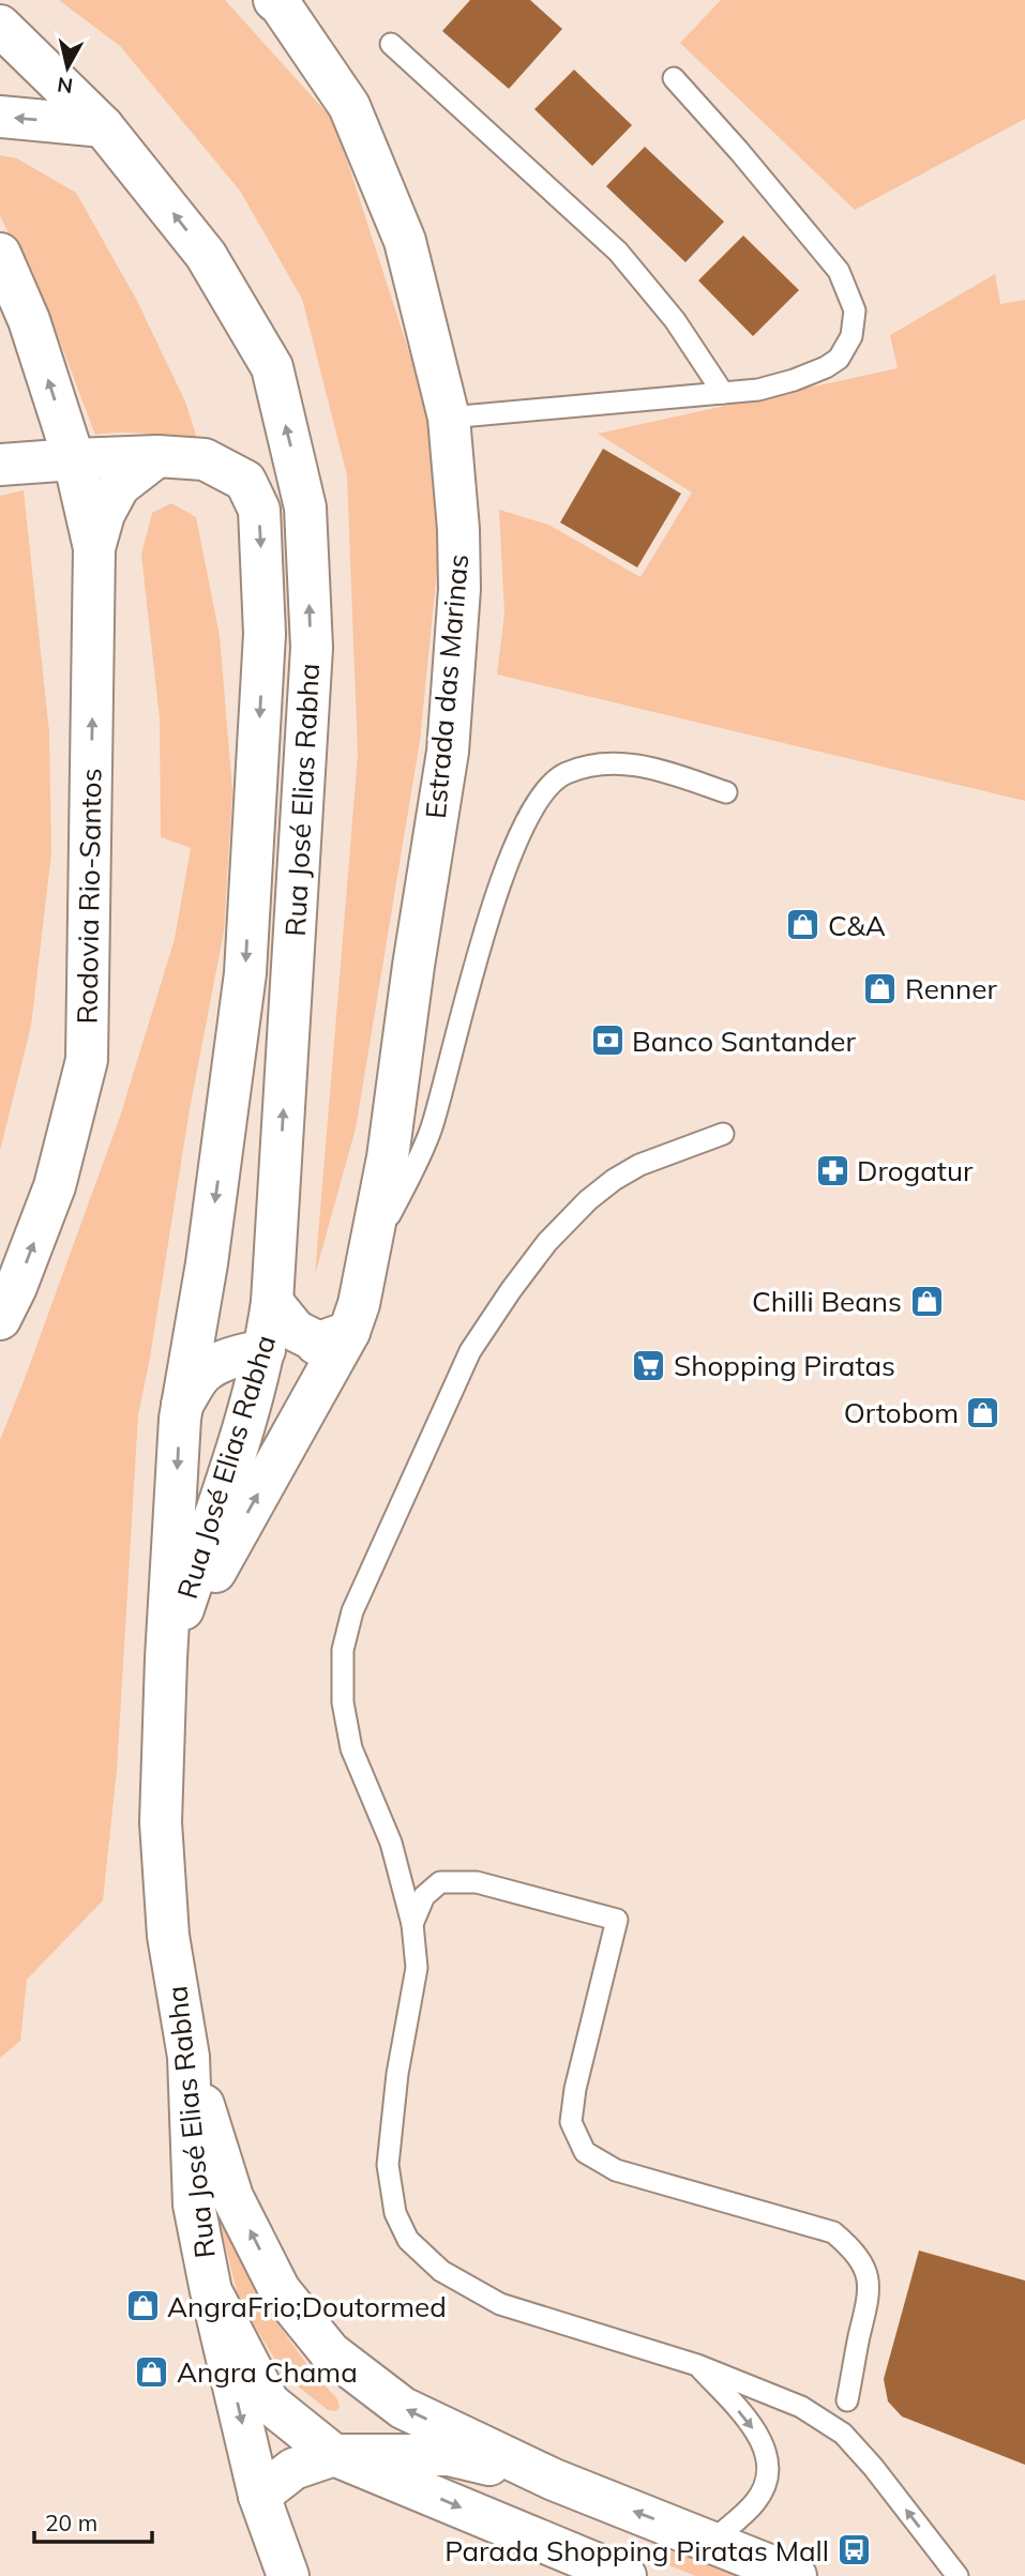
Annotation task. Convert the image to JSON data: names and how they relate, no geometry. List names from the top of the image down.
{
  "streets": {
    "main road": ["Estrada das Marinas", "Rua José Elias Rabha", "Rodovia Rio-Santos"]
  },
  "crossings": [
    ["Estrada das Marinas", "Rua José Elias Rabha"],
    ["Rua José Elias Rabha", "Rodovia Rio-Santos"]
  ],
  "one_way": ["Rodovia Rio-Santos"],
  "places": {
    "shop": [
      "C&A",
      "Renner",
      "Chilli Beans",
      "Ortobom",
      "AngraFrio;Doutormed",
      "Angra Chama"
    ],
    "bank": ["Banco Santander"],
    "pharmacy": ["Drogatur"],
    "supermarket": ["Shopping Piratas"],
    "bus stop": ["Parada Shopping Piratas Mall"]
  },
  "scale_bar": "20 m",
  "north": "bottom"
}
